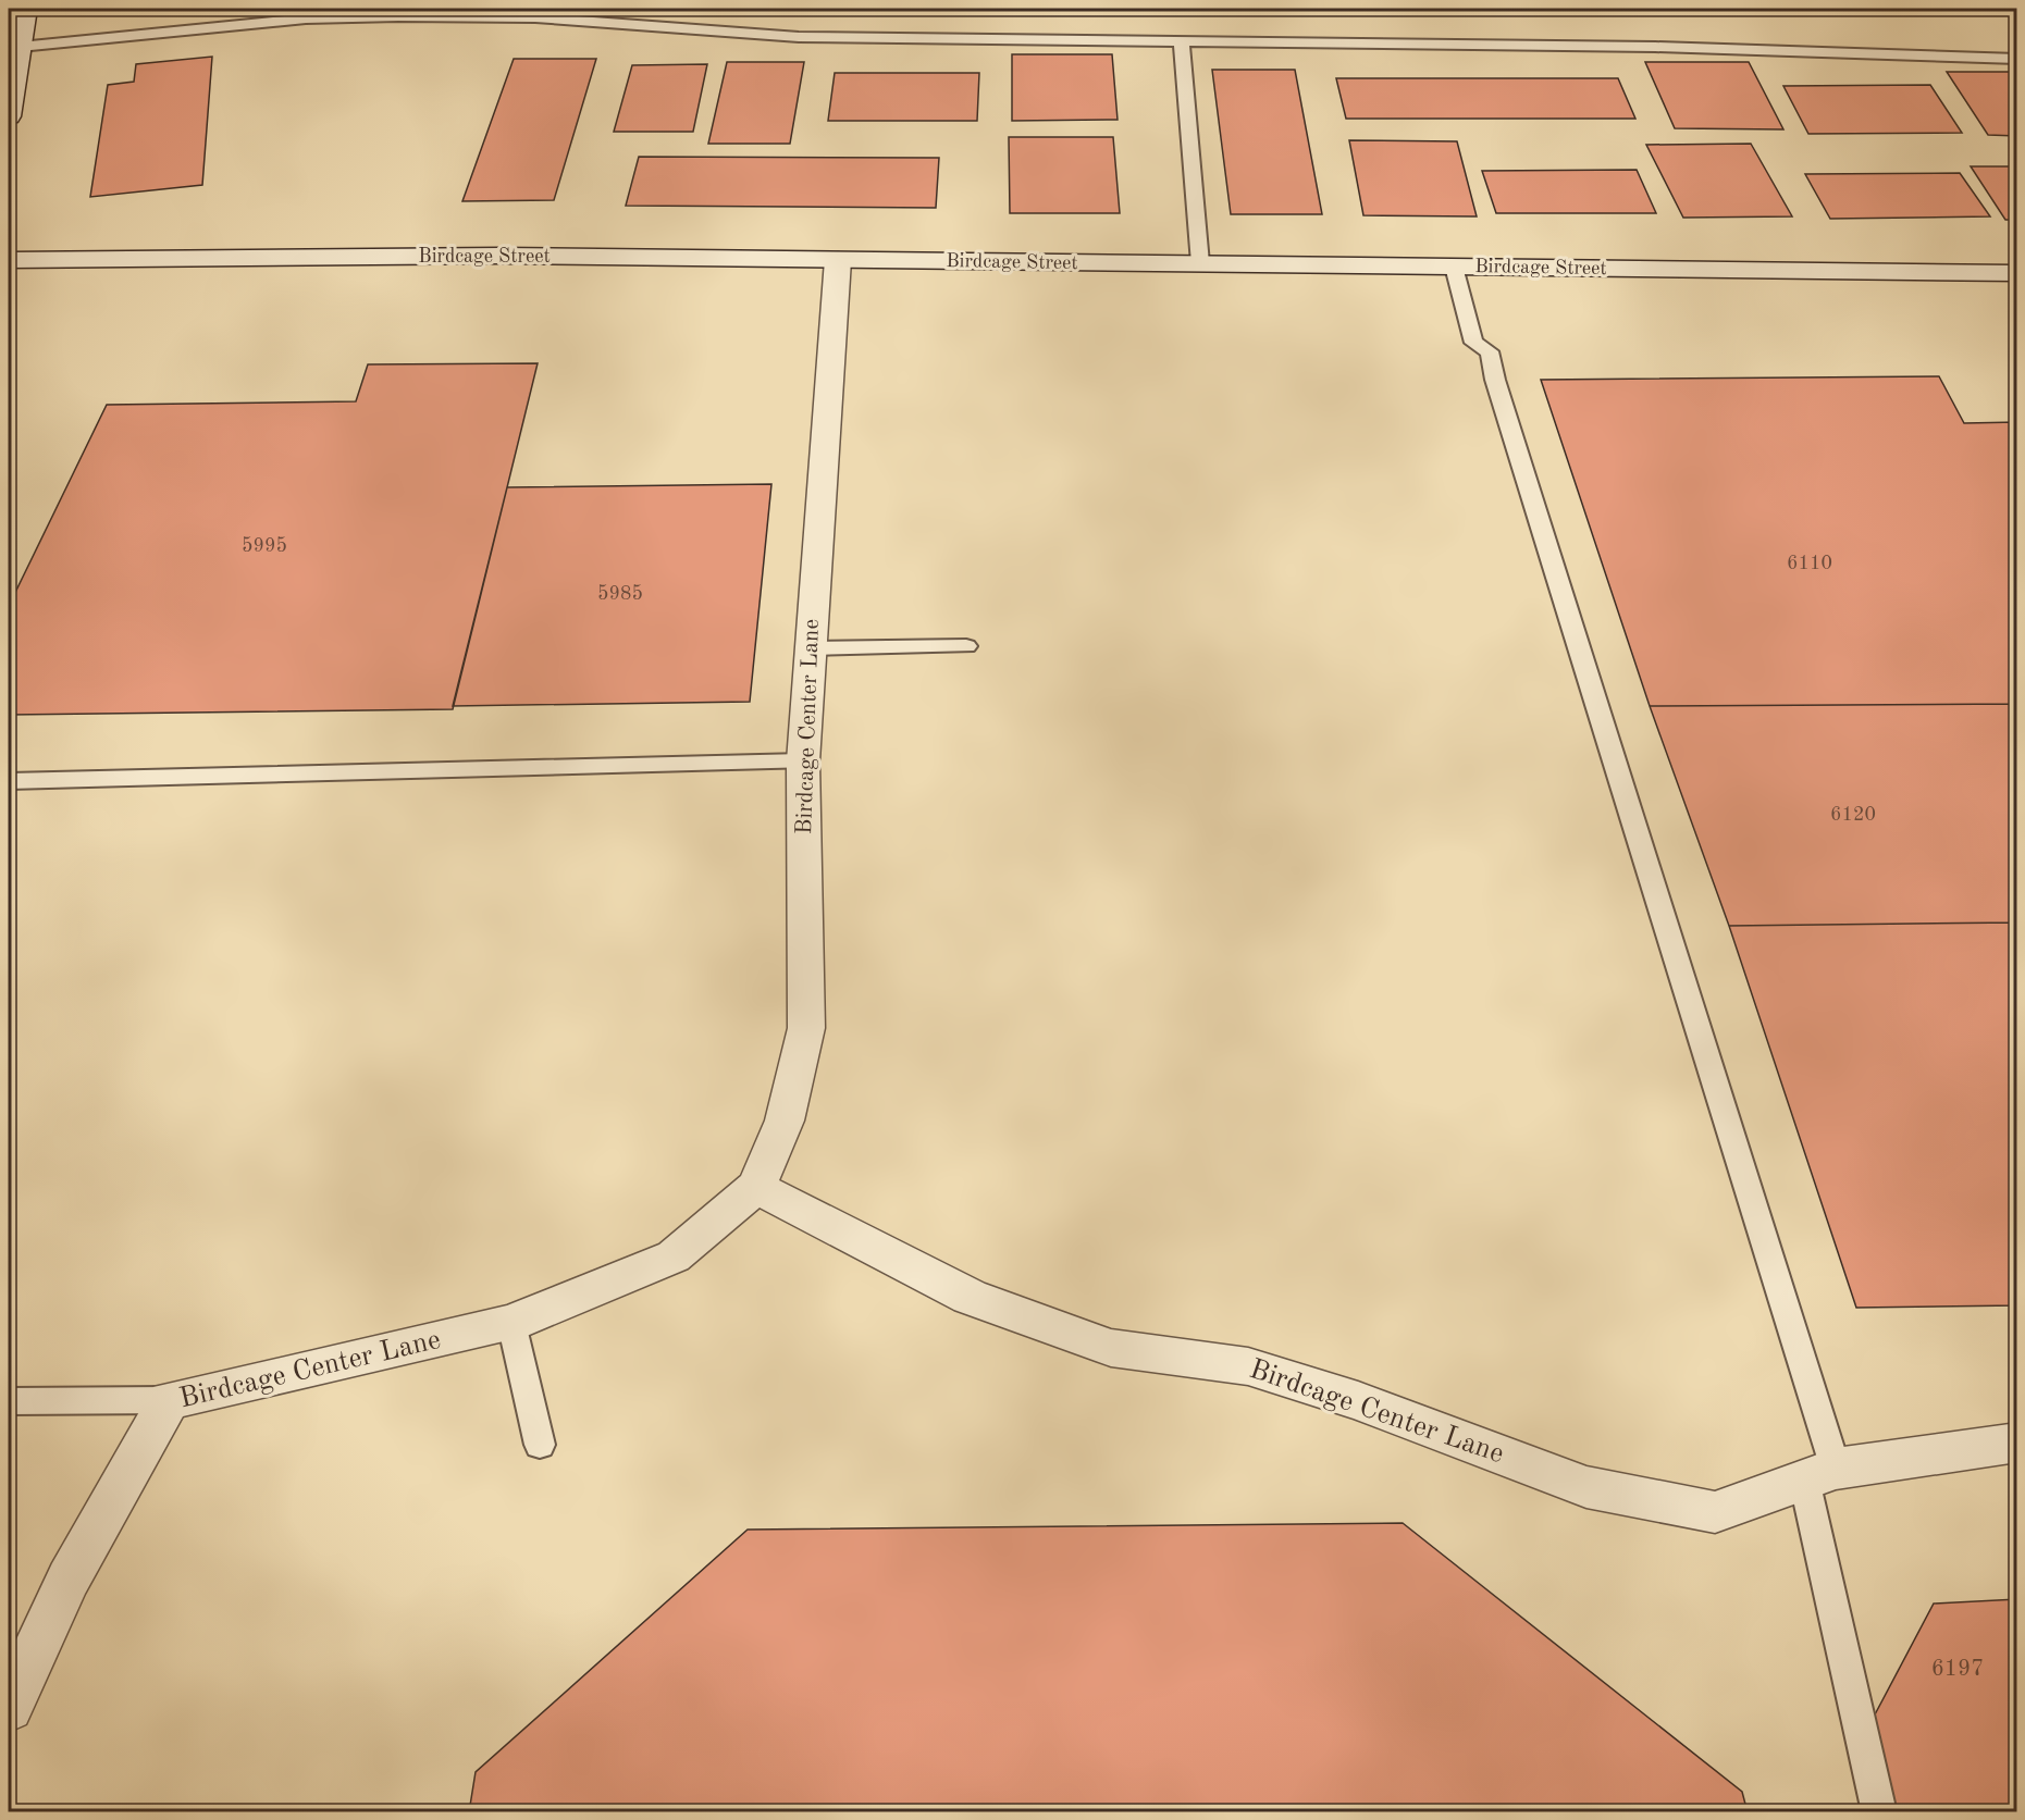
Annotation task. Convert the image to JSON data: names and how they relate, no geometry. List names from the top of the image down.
{
  "streets": {
    "street": ["Birdcage Street", "Birdcage Center Lane"]
  },
  "crossings": [
    ["Birdcage Street", "Birdcage Center Lane"]
  ],
  "house_numbers": [
    "5995",
    "6110",
    "5985",
    "6120",
    "6197"
  ]
}
